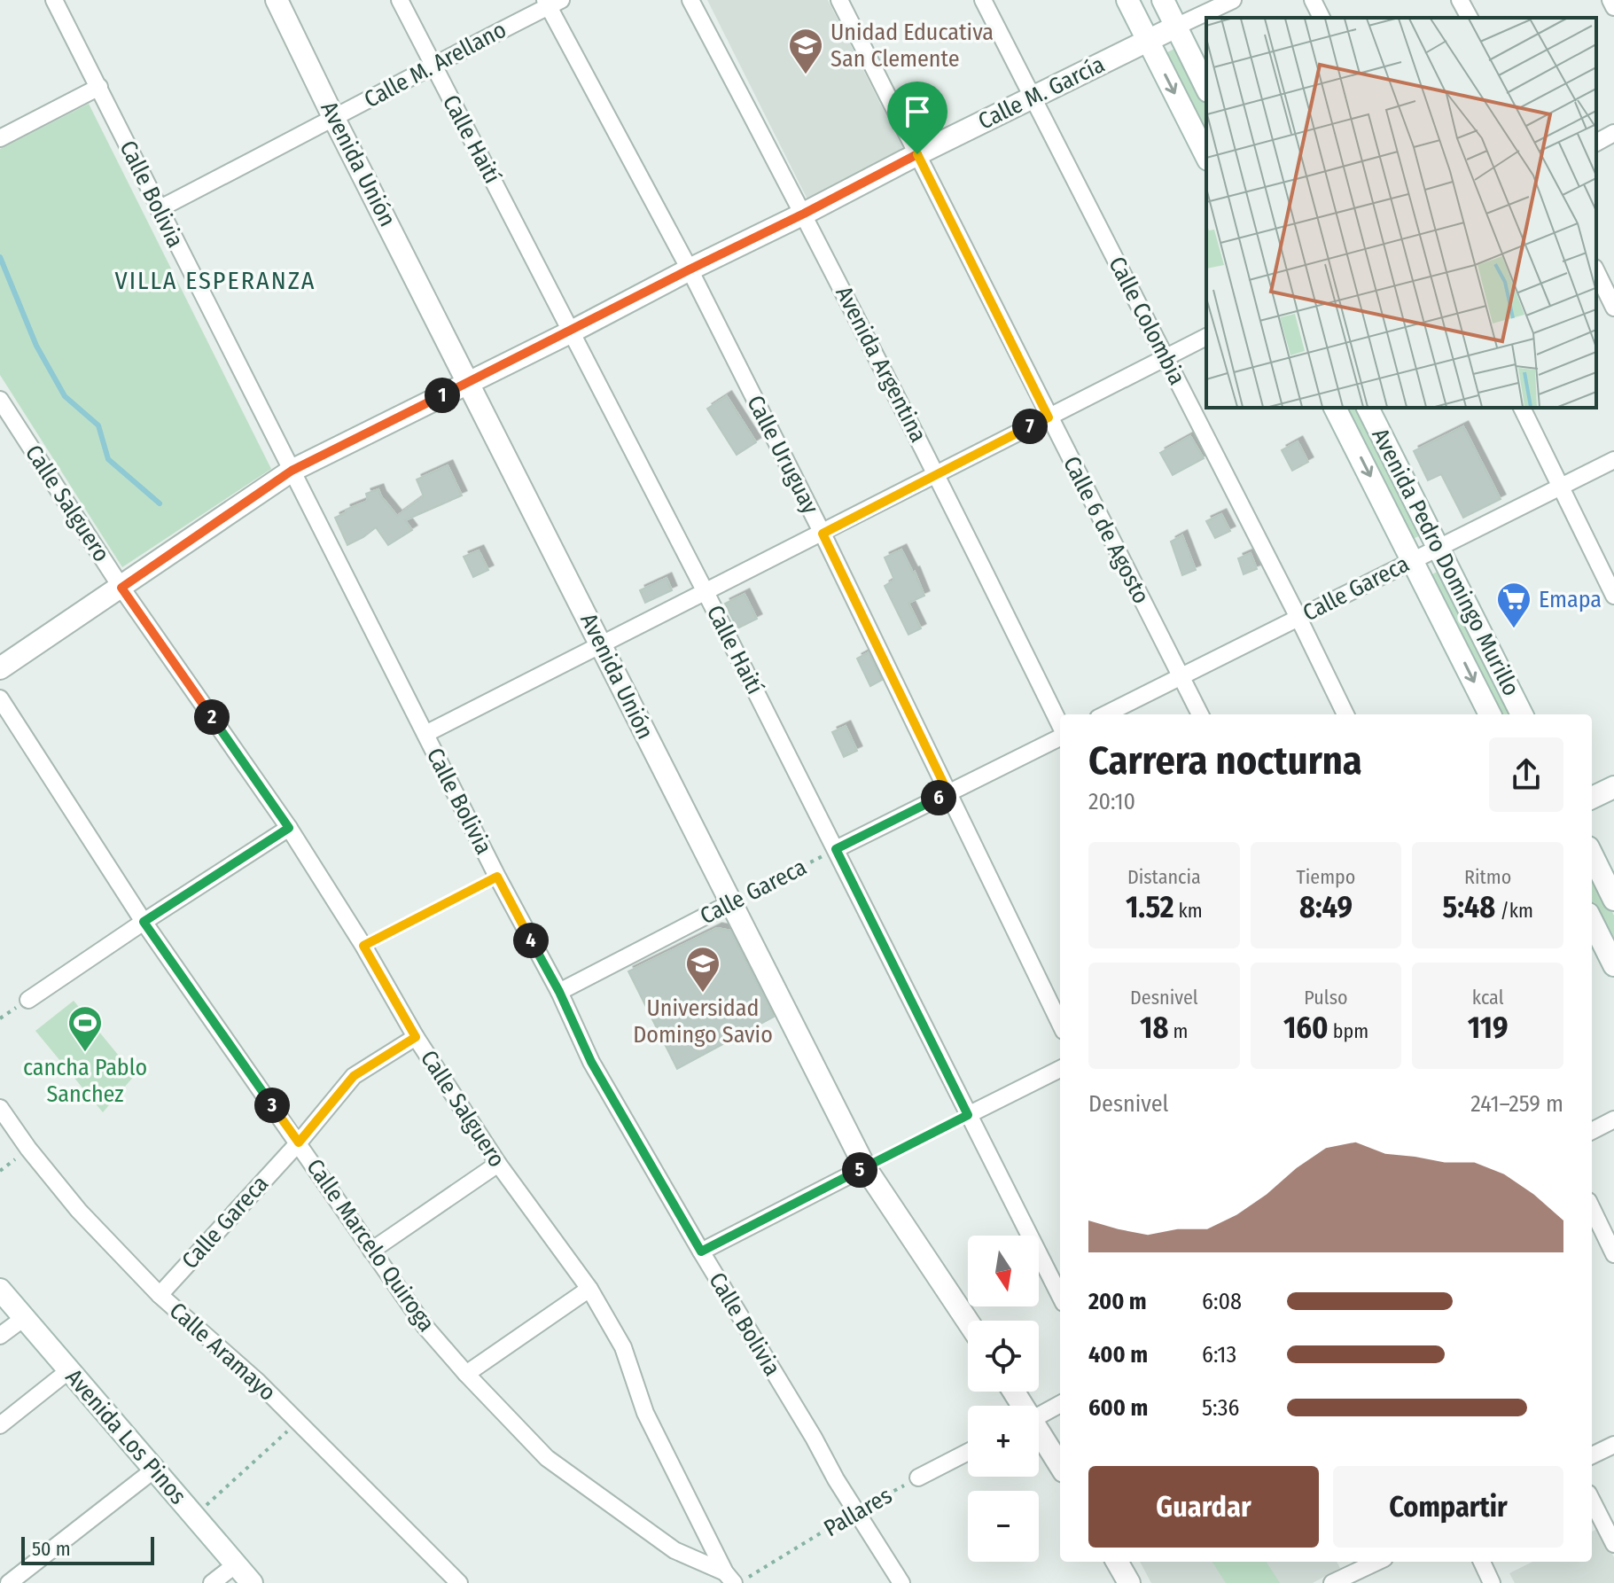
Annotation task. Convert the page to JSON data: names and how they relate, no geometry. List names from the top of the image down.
{
  "streets": {
    "street": [
      "Calle M. Arellano",
      "Calle M. García",
      "Calle Haití",
      "Avenida Unión",
      "Calle Bolivia",
      "Calle Colombia",
      "Avenida Argentina",
      "Calle Uruguay",
      "Calle Salguero",
      "Calle 6 de Agosto",
      "Avenida Pedro Domingo Murillo",
      "Calle Gareca",
      "Calle Marcelo Quiroga",
      "Calle Aramayo",
      "Avenida Los Pinos",
      "Pallares"
    ]
  },
  "crossings": [
    ["Calle M. Arellano", "Calle Haití"],
    ["Calle M. Arellano", "Avenida Unión"],
    ["Calle M. Arellano", "Calle Bolivia"],
    ["Calle M. Arellano", "Calle Uruguay"],
    ["Calle M. García", "Calle Haití"],
    ["Calle M. García", "Avenida Unión"],
    ["Calle M. García", "Calle Bolivia"],
    ["Calle M. García", "Calle Colombia"],
    ["Calle M. García", "Avenida Argentina"],
    ["Calle M. García", "Calle Uruguay"],
    ["Calle M. García", "Calle Salguero"],
    ["Calle M. García", "Calle 6 de Agosto"],
    ["Calle Haití", "Calle Gareca"],
    ["Avenida Unión", "Calle Gareca"],
    ["Calle Bolivia", "Calle Gareca"],
    ["Calle Bolivia", "Pallares"],
    ["Calle Colombia", "Calle Gareca"],
    ["Calle Salguero", "Calle Gareca"],
    ["Calle Salguero", "Calle Marcelo Quiroga"],
    ["Calle Salguero", "Pallares"],
    ["Calle 6 de Agosto", "Calle Gareca"],
    ["Avenida Pedro Domingo Murillo", "Calle Gareca"],
    ["Calle Gareca", "Calle Marcelo Quiroga"],
    ["Calle Gareca", "Calle Aramayo"],
    ["Calle Marcelo Quiroga", "Pallares"]
  ],
  "districts": ["VILLA ESPERANZA"],
  "places": {
    "school or university": ["Unidad Educativa San Clemente", "Universidad Domingo Savio"],
    "supermarket": ["Emapa"],
    "sports": ["cancha Pablo Sanchez"]
  },
  "scale_bar": "50 m",
  "north": "bottom",
  "page": {
    "pins": [
      "1",
      "7",
      "2",
      "6",
      "4",
      "3",
      "5"
    ],
    "heading": ["Carrera nocturna", "20:10"],
    "stats": [
      ["Distancia", "1.52 km"],
      ["Tiempo", "8:49"],
      ["Ritmo", "5:48 /km"],
      ["Desnivel", "18 m"],
      ["Pulso", "160 bpm"],
      ["kcal", "119"]
    ],
    "chart": ["Desnivel", "241–259 m"],
    "map_buttons": ["+", "−"],
    "list": [
      {
        "name": "200 m",
        "note": "6:08"
      },
      {
        "name": "400 m",
        "note": "6:13"
      },
      {
        "name": "600 m",
        "note": "5:36"
      }
    ],
    "buttons": ["Guardar", "Compartir"],
    "scale": "50 m"
  }
}
